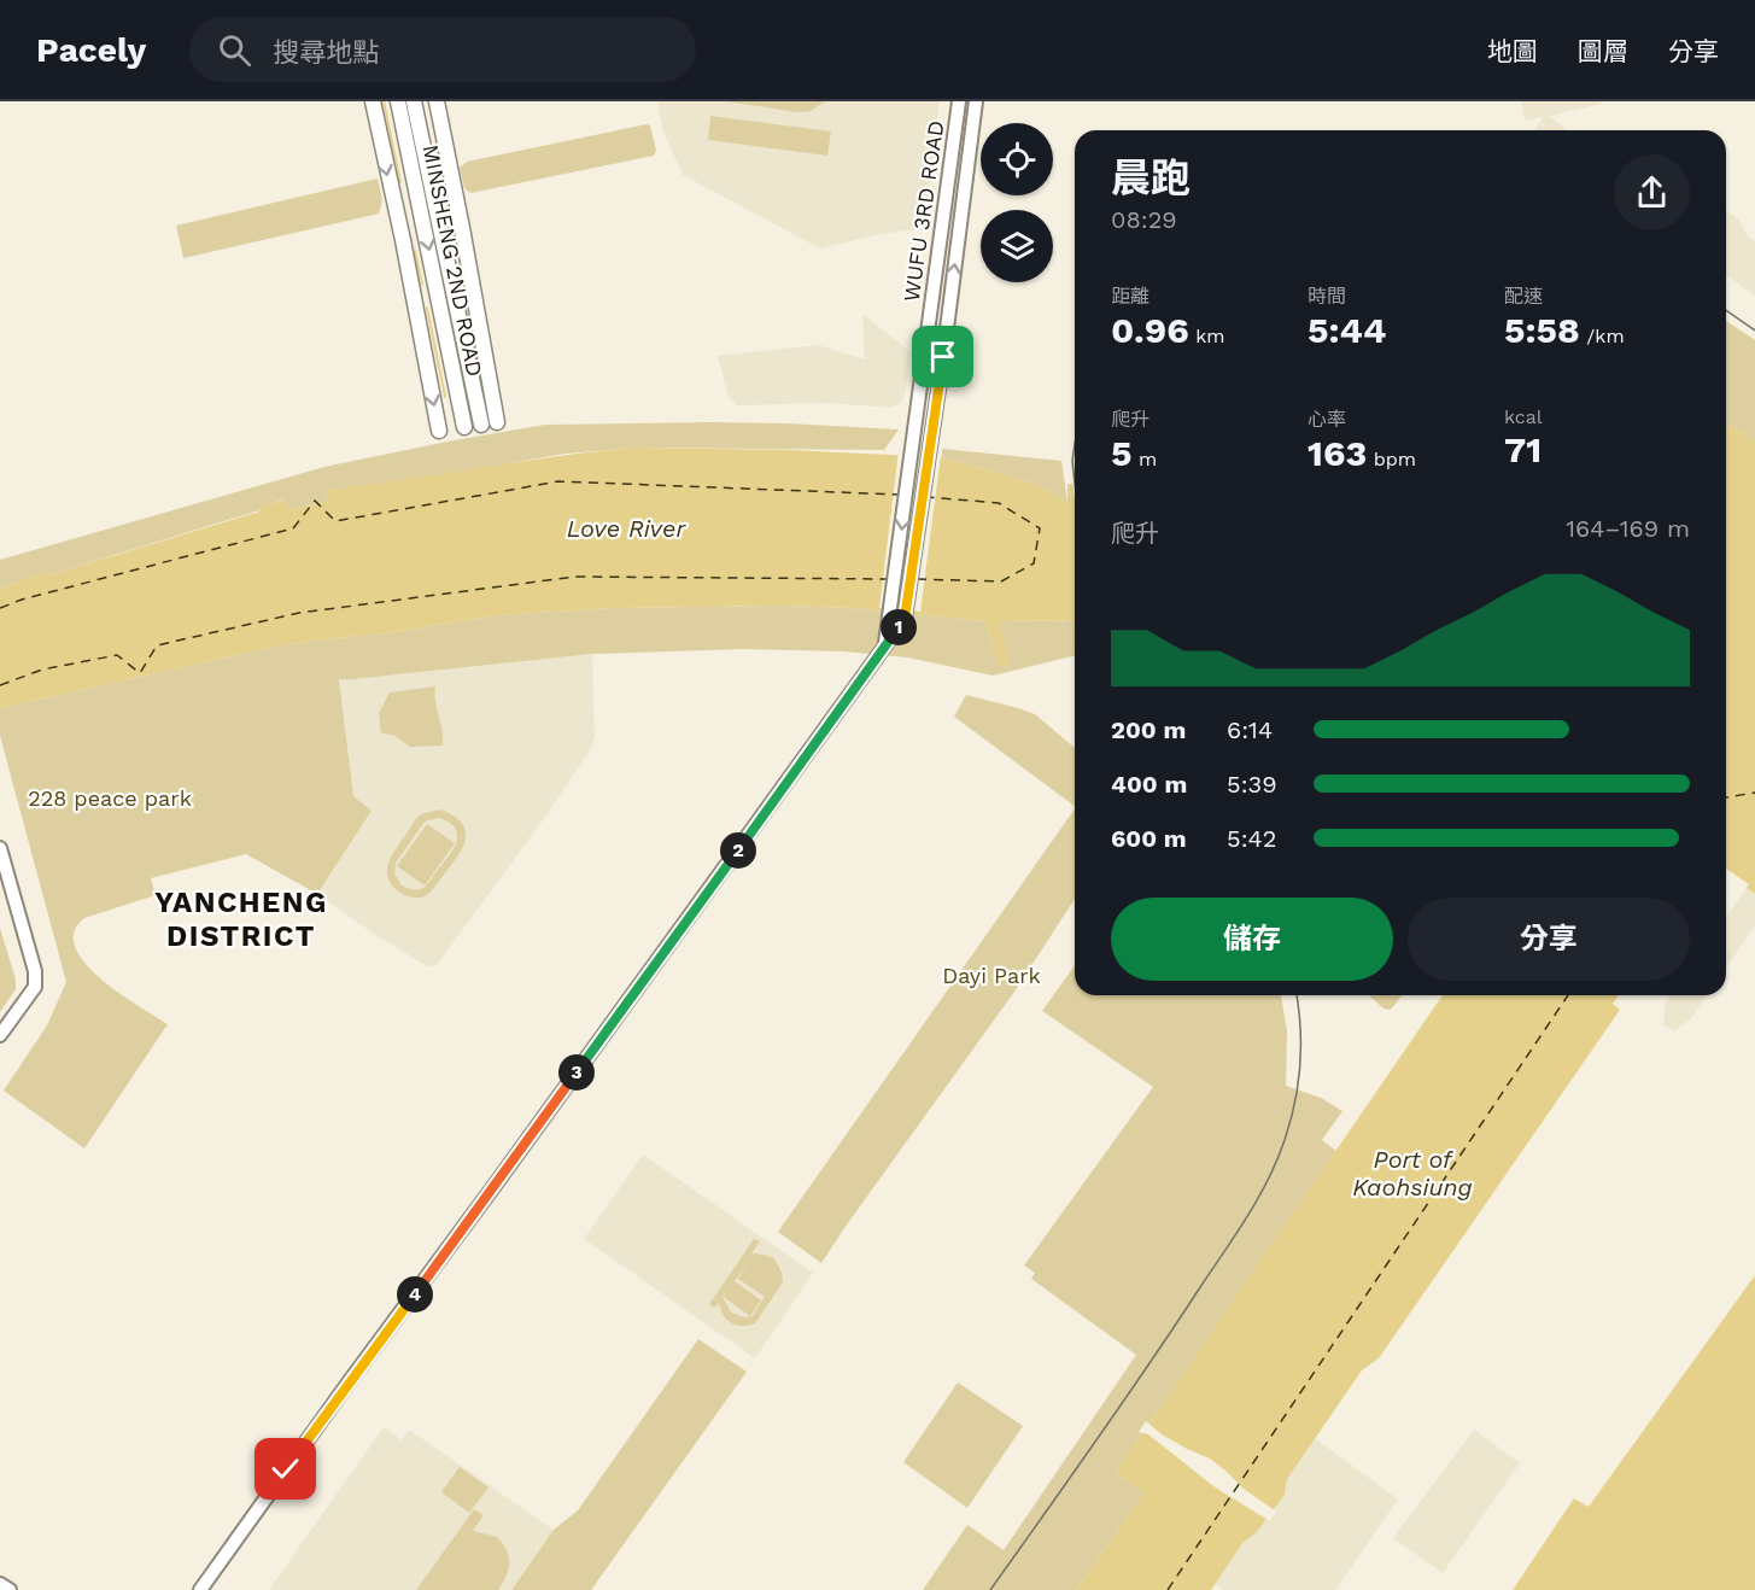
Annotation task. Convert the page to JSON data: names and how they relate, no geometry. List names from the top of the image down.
{
  "streets": {
    "main road": ["MINSHENG 2ND ROAD"],
    "street": ["WUFU 3RD ROAD"]
  },
  "districts": ["YANCHENG DISTRICT"],
  "water": ["Love River", "Port of Kaohsiung"],
  "parks": ["228 peace park", "Dayi Park"],
  "page": {
    "header": "Pacely",
    "search": "搜尋地點",
    "nav": ["地圖", "圖層", "分享"],
    "heading": ["晨跑", "08:29"],
    "stats": [
      ["距離", "0.96 km"],
      ["時間", "5:44"],
      ["配速", "5:58 /km"],
      ["爬升", "5 m"],
      ["心率", "163 bpm"],
      ["kcal", "71"]
    ],
    "chart": ["爬升", "164–169 m"],
    "pins": [
      "1",
      "2",
      "3",
      "4"
    ],
    "list": [
      {
        "name": "200 m",
        "note": "6:14"
      },
      {
        "name": "400 m",
        "note": "5:39"
      },
      {
        "name": "600 m",
        "note": "5:42"
      }
    ],
    "buttons": ["儲存", "分享"]
  }
}
